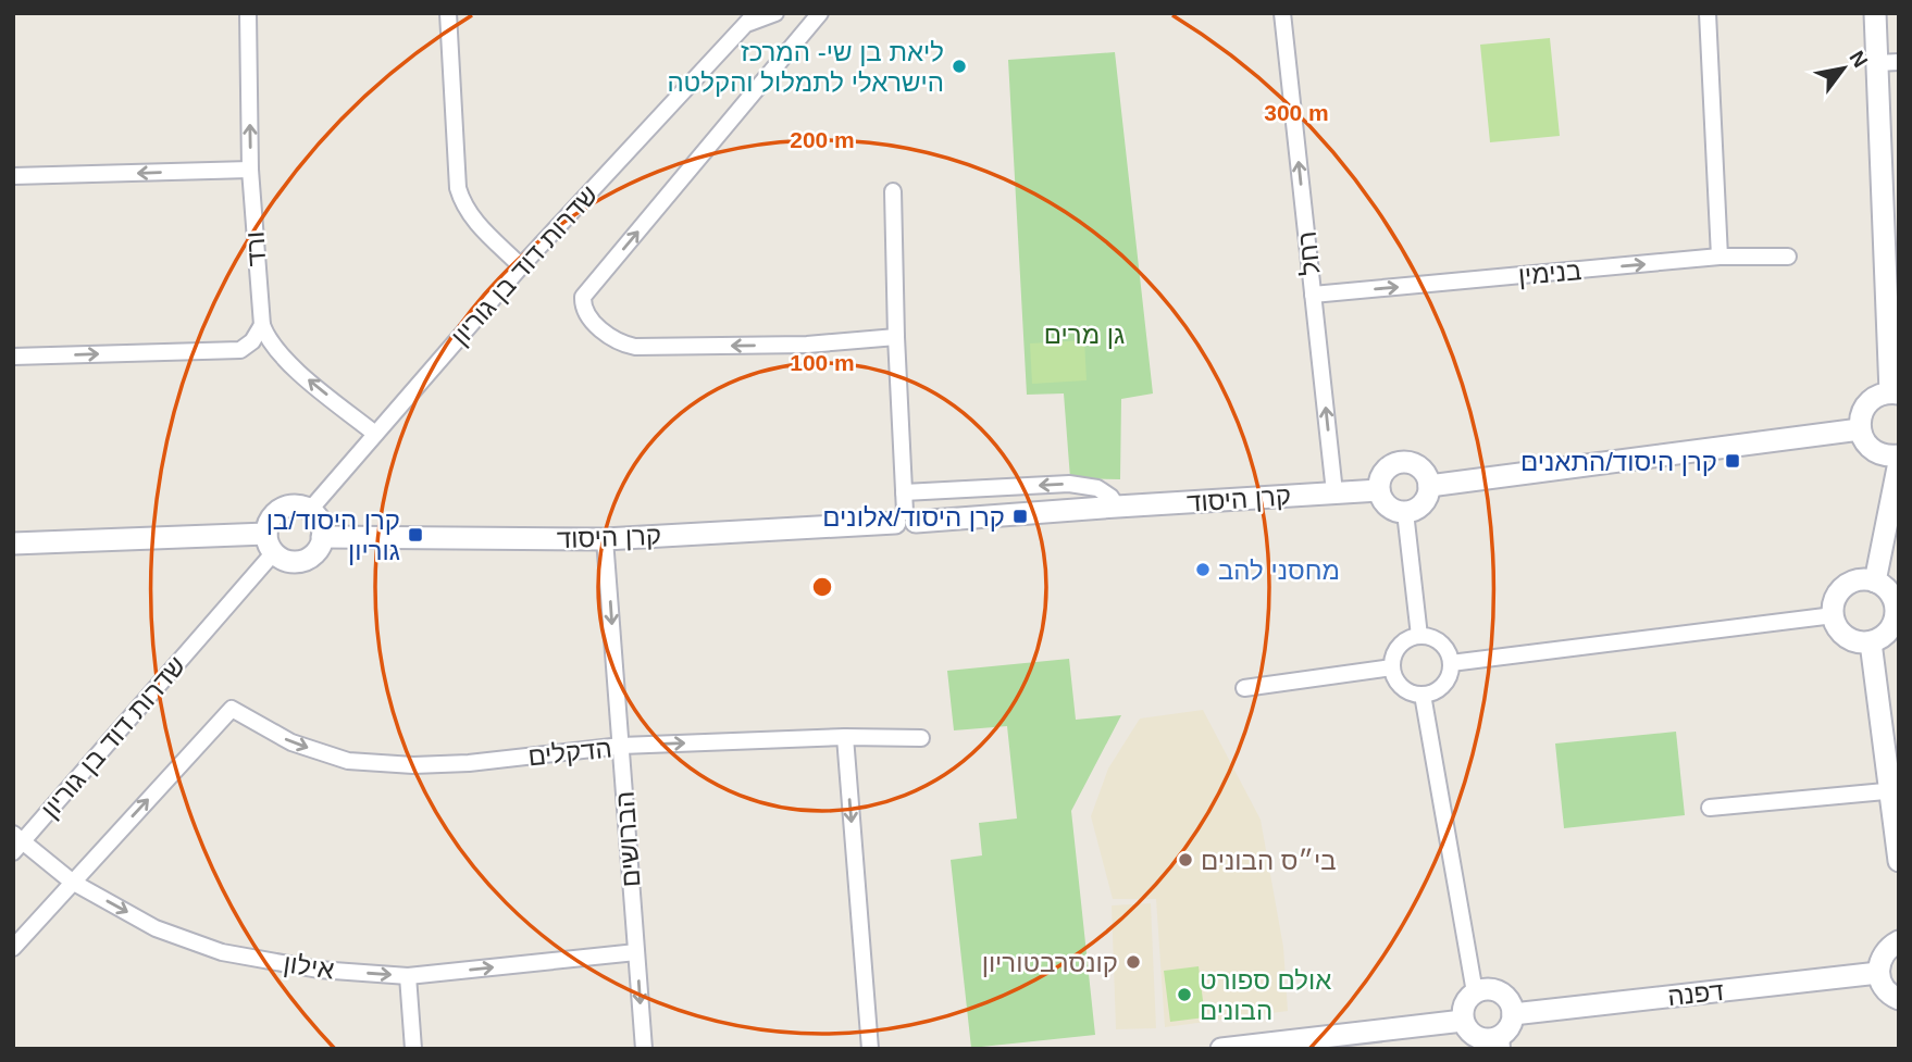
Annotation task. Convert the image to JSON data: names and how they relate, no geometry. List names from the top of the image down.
{
  "streets": {
    "street": [
      "ורד",
      "רחל",
      "שדרות דוד בן גוריון",
      "בנימין",
      "קרן היסוד",
      "הדקלים",
      "הברושים",
      "אילון",
      "דפנה"
    ]
  },
  "crossings": [
    ["ורד", "שדרות דוד בן גוריון"],
    ["רחל", "בנימין"],
    ["רחל", "קרן היסוד"],
    ["שדרות דוד בן גוריון", "קרן היסוד"],
    ["שדרות דוד בן גוריון", "אילון"],
    ["קרן היסוד", "הברושים"],
    ["הדקלים", "הברושים"],
    ["הדקלים", "אילון"],
    ["הברושים", "אילון"]
  ],
  "one_way": [
    "ורד",
    "רחל",
    "בנימין",
    "הדקלים",
    "הברושים",
    "אילון"
  ],
  "parks": ["גן מרים"],
  "places": {
    "other": [
      "ליאת בן שי- המרכז הישראלי לתמלול והקלטה",
      "מחסני להב",
      "בי״ס הבונים",
      "קונסרבטוריון",
      "אולם ספורט הבונים"
    ],
    "transit": ["קרן היסוד/התאנים", "קרן היסוד/אלונים", "קרן היסוד/בן גוריון"]
  },
  "north": "top right",
  "rings": ["300 m", "200 m", "100 m"]
}
